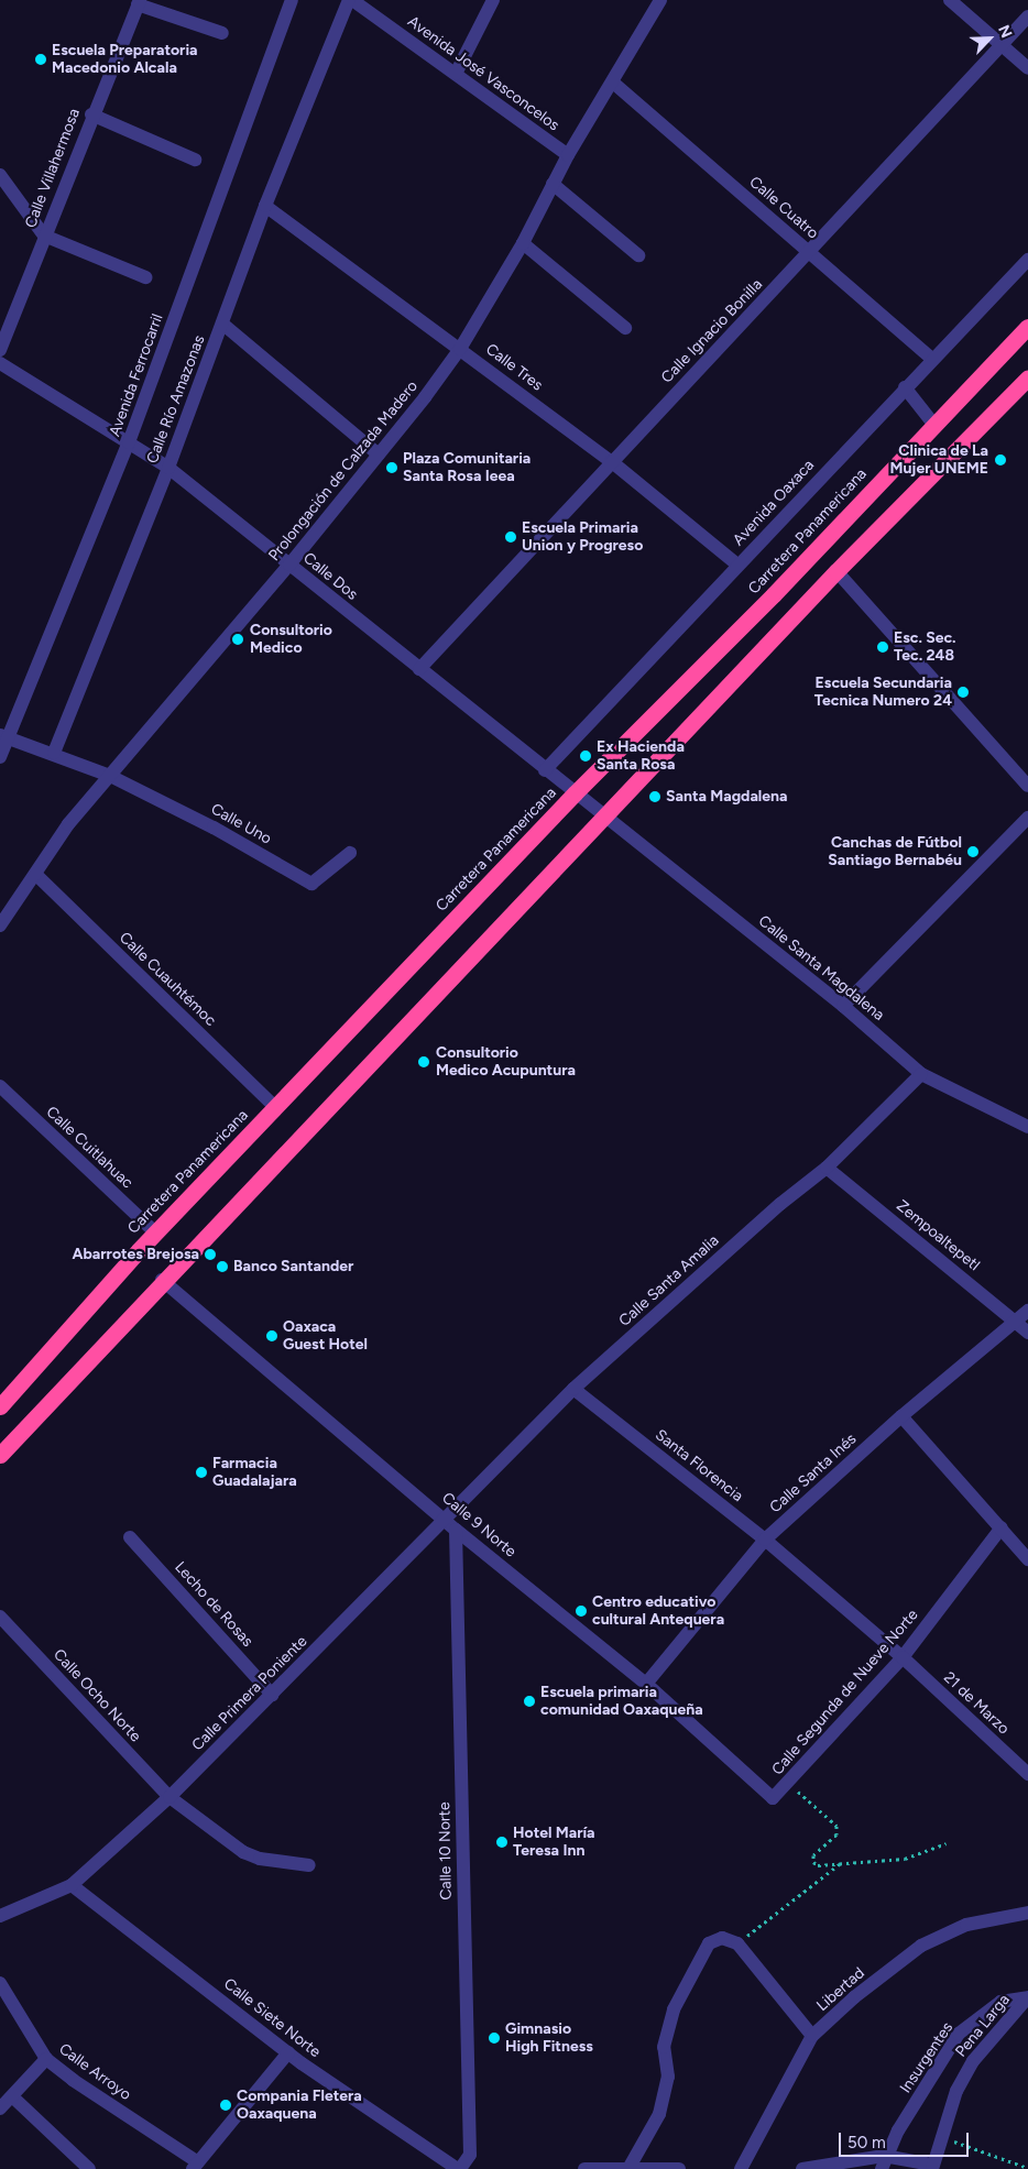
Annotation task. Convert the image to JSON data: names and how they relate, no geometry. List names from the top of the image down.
{
  "streets": {
    "highway": ["Carretera Panamericana"],
    "street": [
      "Avenida José Vasconcelos",
      "Calle Villahermosa",
      "Calle Cuatro",
      "Calle Ignacio Bonilla",
      "Calle Tres",
      "Avenida Ferrocarril",
      "Calle Río Amazonas",
      "Prolongación de Calzada Madero",
      "Avenida Oaxaca",
      "Calle Dos",
      "Calle Uno",
      "Calle Santa Magdalena",
      "Calle Cuauhtémoc",
      "Calle Cuitlahuac",
      "Zempoaltepetl",
      "Calle Santa Amalia",
      "Santa Florencia",
      "Calle Santa Inés",
      "Calle 9 Norte",
      "Lecho de Rosas",
      "Calle Segunda de Nueve Norte",
      "Calle Primera Poniente",
      "Calle Ocho Norte",
      "21 de Marzo",
      "Calle 10 Norte",
      "Libertad",
      "Calle Siete Norte",
      "Pena Larga",
      "Insurgentes",
      "Calle Arroyo"
    ]
  },
  "crossings": [
    ["Avenida José Vasconcelos", "Calle Río Amazonas"],
    ["Avenida José Vasconcelos", "Prolongación de Calzada Madero"],
    ["Calle Cuatro", "Calle Ignacio Bonilla"],
    ["Calle Cuatro", "Prolongación de Calzada Madero"],
    ["Calle Cuatro", "Avenida Oaxaca"],
    ["Calle Ignacio Bonilla", "Calle Tres"],
    ["Calle Ignacio Bonilla", "Calle Dos"],
    ["Calle Tres", "Calle Río Amazonas"],
    ["Calle Tres", "Prolongación de Calzada Madero"],
    ["Calle Tres", "Avenida Oaxaca"],
    ["Avenida Ferrocarril", "Calle Dos"],
    ["Calle Río Amazonas", "Calle Dos"],
    ["Prolongación de Calzada Madero", "Calle Dos"],
    ["Prolongación de Calzada Madero", "Calle Uno"],
    ["Prolongación de Calzada Madero", "Calle Cuauhtémoc"],
    ["Avenida Oaxaca", "Calle Dos"],
    ["Carretera Panamericana", "Calle Dos"],
    ["Carretera Panamericana", "Calle Santa Magdalena"],
    ["Carretera Panamericana", "Calle Cuauhtémoc"],
    ["Carretera Panamericana", "Calle Cuitlahuac"],
    ["Calle Dos", "Calle Santa Magdalena"],
    ["Calle Santa Magdalena", "Calle Santa Amalia"],
    ["Zempoaltepetl", "Calle Santa Amalia"],
    ["Zempoaltepetl", "Calle Santa Inés"],
    ["Calle Santa Amalia", "Santa Florencia"],
    ["Calle Santa Amalia", "Calle 9 Norte"],
    ["Calle Santa Amalia", "Calle Primera Poniente"],
    ["Santa Florencia", "Calle Santa Inés"],
    ["Santa Florencia", "Calle Segunda de Nueve Norte"],
    ["Santa Florencia", "21 de Marzo"],
    ["Calle Santa Inés", "Calle 9 Norte"],
    ["Calle 9 Norte", "Calle Segunda de Nueve Norte"],
    ["Calle 9 Norte", "Calle Primera Poniente"],
    ["Calle 9 Norte", "Calle 10 Norte"],
    ["Lecho de Rosas", "Calle Primera Poniente"],
    ["Calle Segunda de Nueve Norte", "21 de Marzo"],
    ["Calle Primera Poniente", "Calle Ocho Norte"],
    ["Calle Primera Poniente", "Calle Siete Norte"],
    ["Calle 10 Norte", "Calle Siete Norte"],
    ["Pena Larga", "Insurgentes"]
  ],
  "places": [
    "Escuela Preparatoria Macedonio Alcala",
    "Clinica de La Mujer UNEME",
    "Plaza Comunitaria Santa Rosa Ieea",
    "Escuela Primaria Union y Progreso",
    "Consultorio Medico",
    "Esc. Sec. Tec. 248",
    "Escuela Secundaria Tecnica Numero 24",
    "Ex Hacienda Santa Rosa",
    "Santa Magdalena",
    "Canchas de Fútbol Santiago Bernabéu",
    "Consultorio Medico Acupuntura",
    "Abarrotes Brejosa",
    "Banco Santander",
    "Oaxaca Guest Hotel",
    "Farmacia Guadalajara",
    "Centro educativo cultural Antequera",
    "Escuela primaria comunidad Oaxaqueña",
    "Hotel María Teresa Inn",
    "Gimnasio High Fitness",
    "Compania Fletera Oaxaquena"
  ],
  "scale_bar": "50 m",
  "north": "top right"
}
